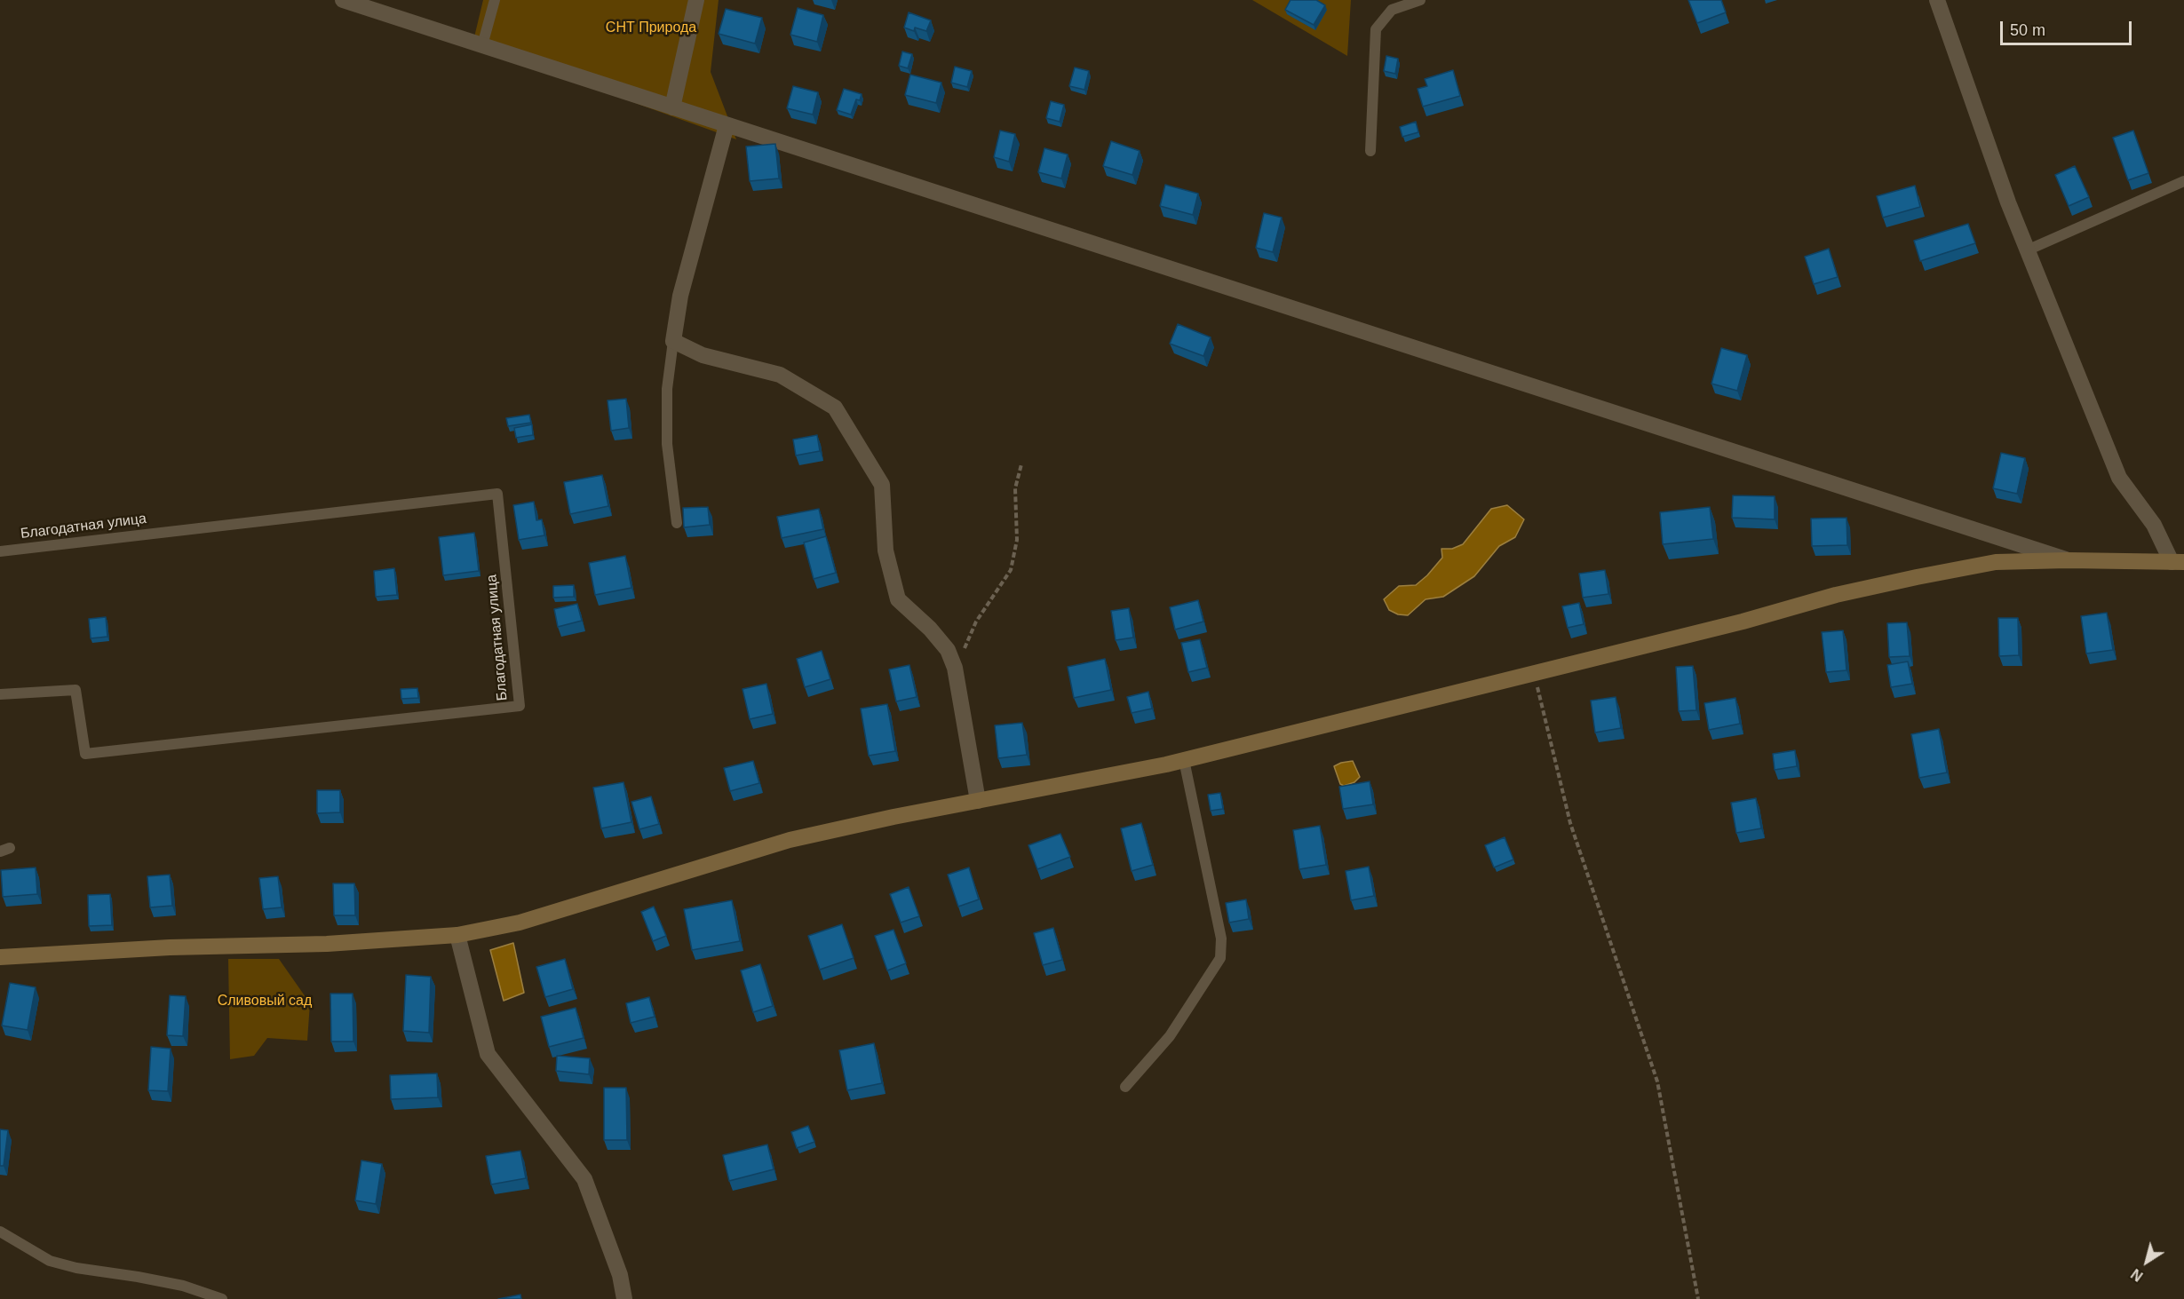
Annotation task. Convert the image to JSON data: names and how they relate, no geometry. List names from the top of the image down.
{
  "streets": {
    "lane": ["Благодатная улица"]
  },
  "parks": ["СНТ Природа", "Сливовый сад"],
  "scale_bar": "50 m",
  "north": "bottom left"
}
